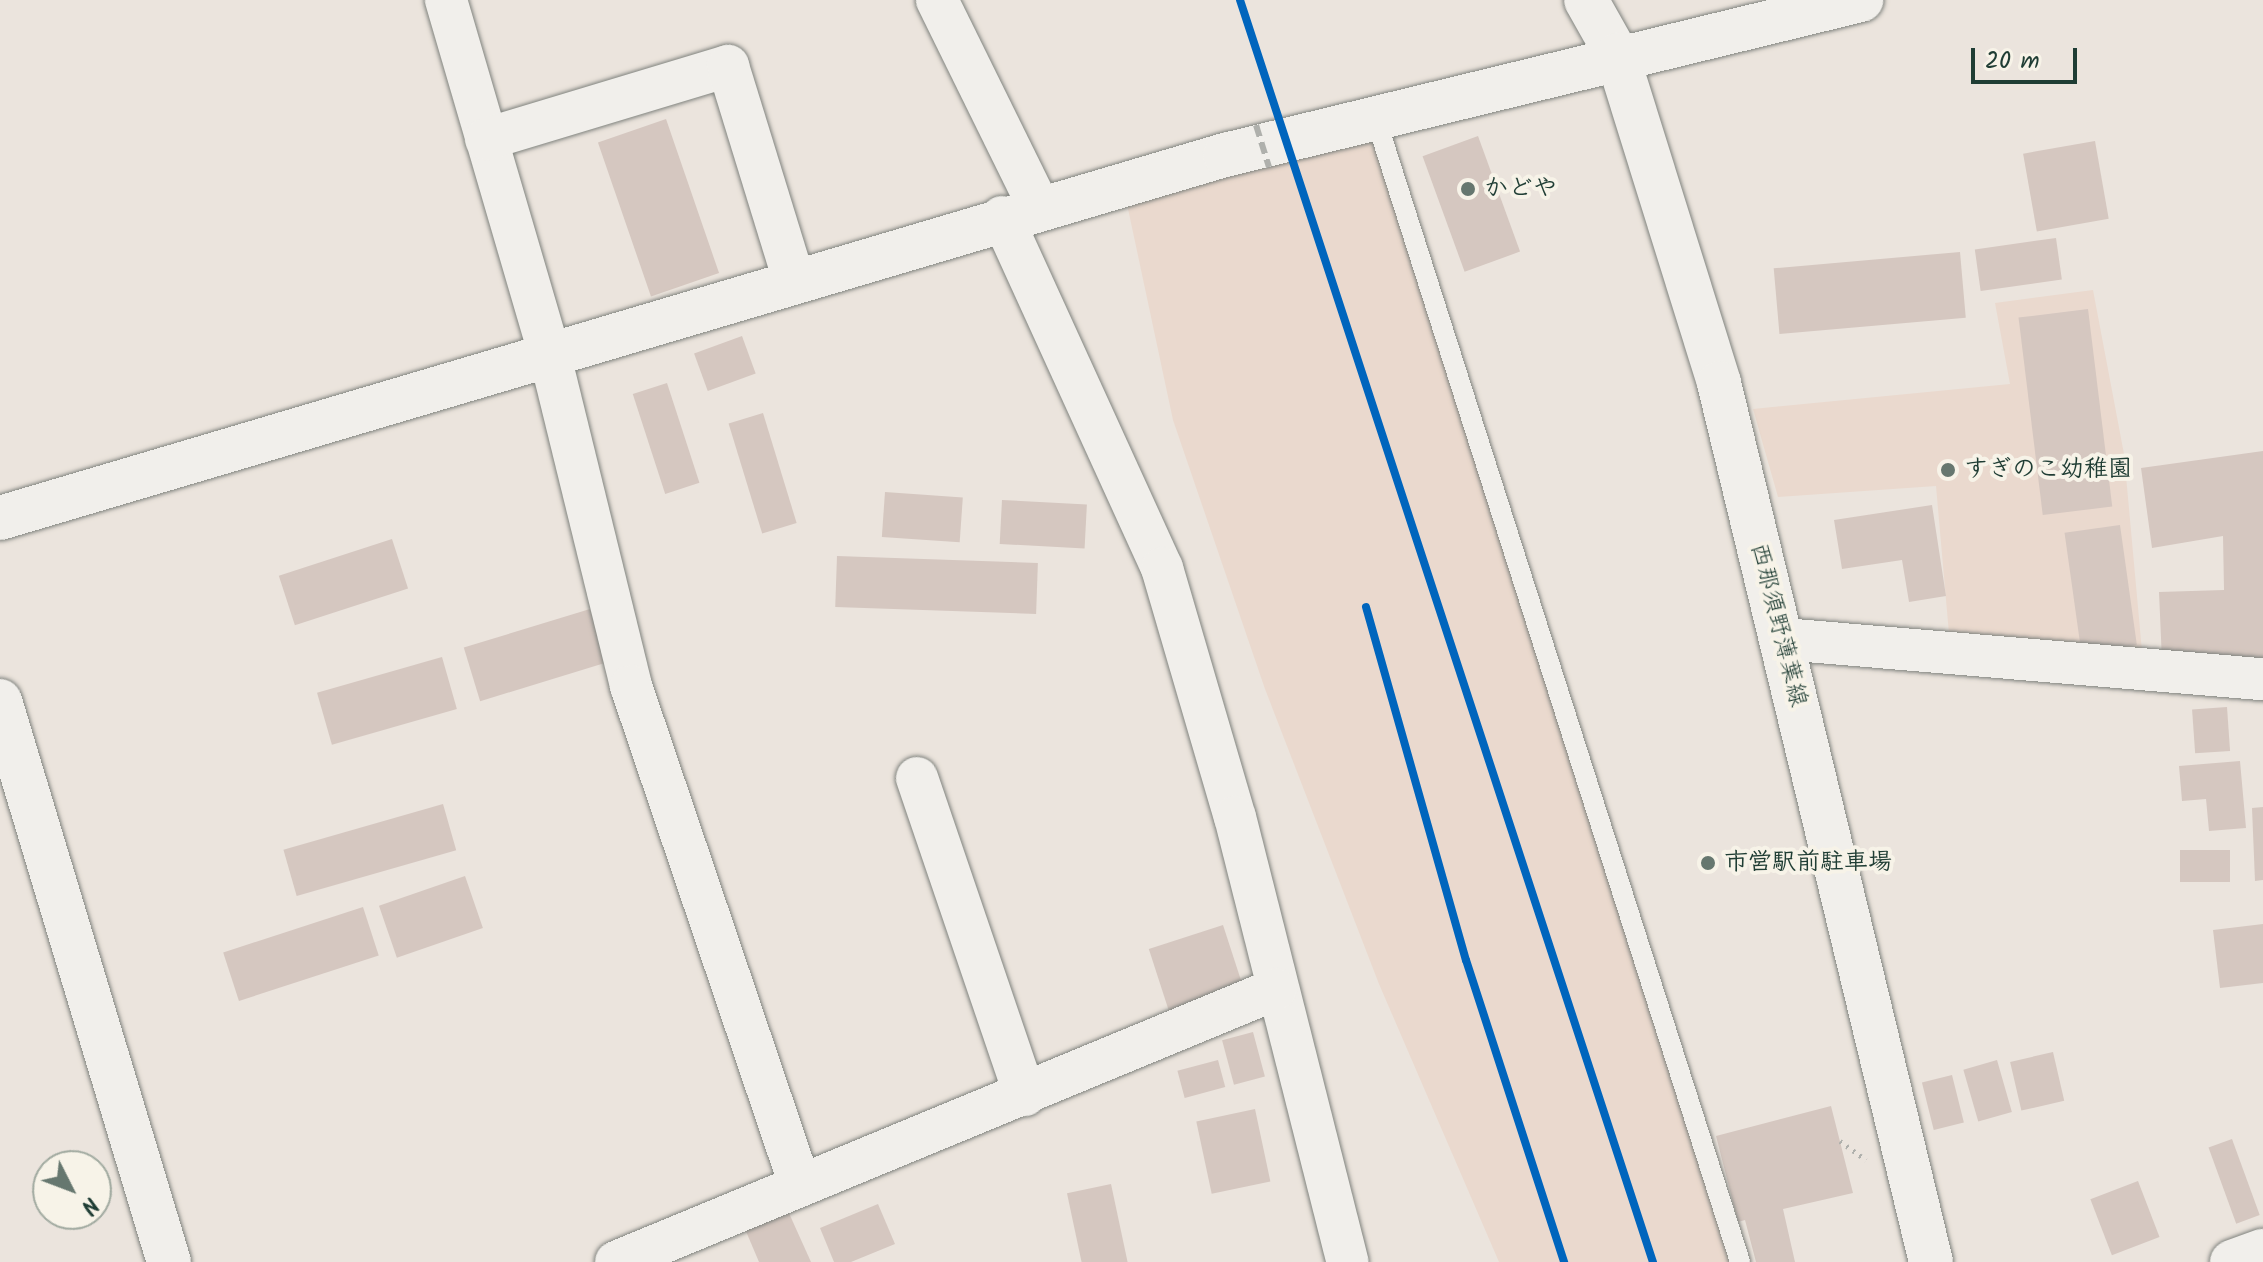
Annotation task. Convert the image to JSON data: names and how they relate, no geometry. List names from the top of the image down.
{
  "streets": {
    "street": ["西那須野薄葉線"]
  },
  "places": ["かどや", "すぎのこ幼稚園", "市営駅前駐車場"],
  "scale_bar": "20 m",
  "north": "bottom right"
}
